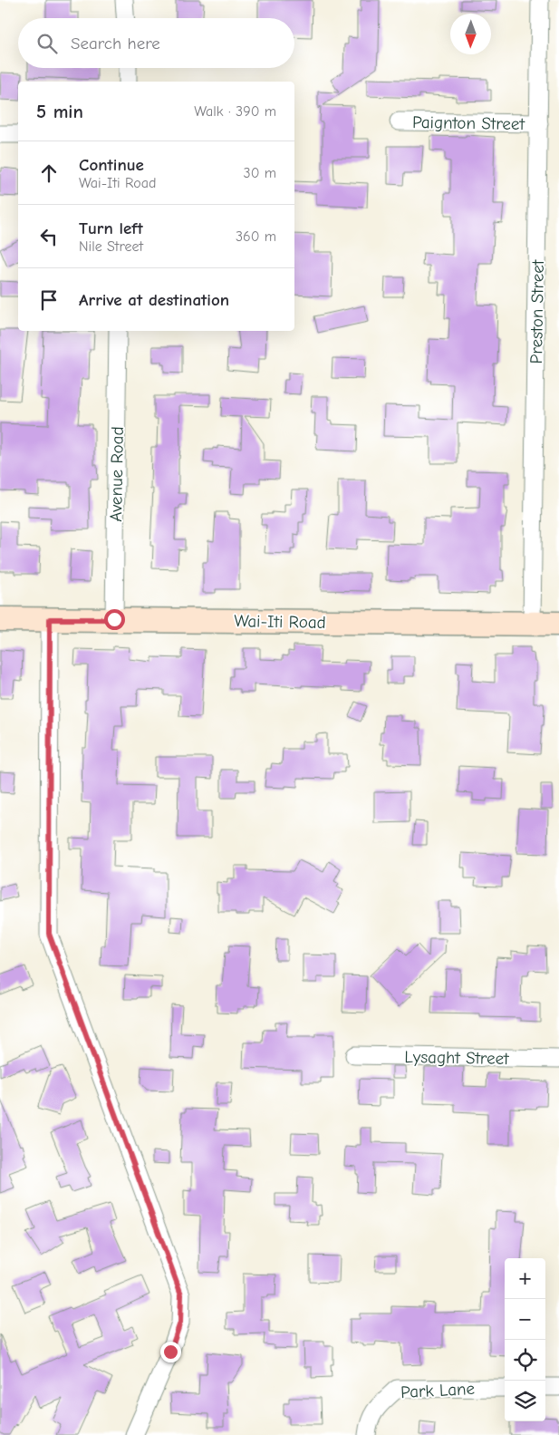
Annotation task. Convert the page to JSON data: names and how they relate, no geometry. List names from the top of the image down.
{
  "streets": {
    "main road": ["Wai-Iti Road"],
    "street": [
      "Paignton Street",
      "Preston Street",
      "Avenue Road",
      "Lysaght Street",
      "Park Lane"
    ]
  },
  "crossings": [
    ["Paignton Street", "Preston Street"],
    ["Preston Street", "Wai-Iti Road"],
    ["Avenue Road", "Wai-Iti Road"]
  ],
  "north": "bottom",
  "page": {
    "search": "Search here",
    "heading": ["5 min", "Walk · 390 m"],
    "list": [
      ["Continue", "Wai-Iti Road", "30 m"],
      ["Turn left", "Nile Street", "360 m"],
      "Arrive at destination"
    ],
    "map_buttons": ["+", "−"]
  }
}
